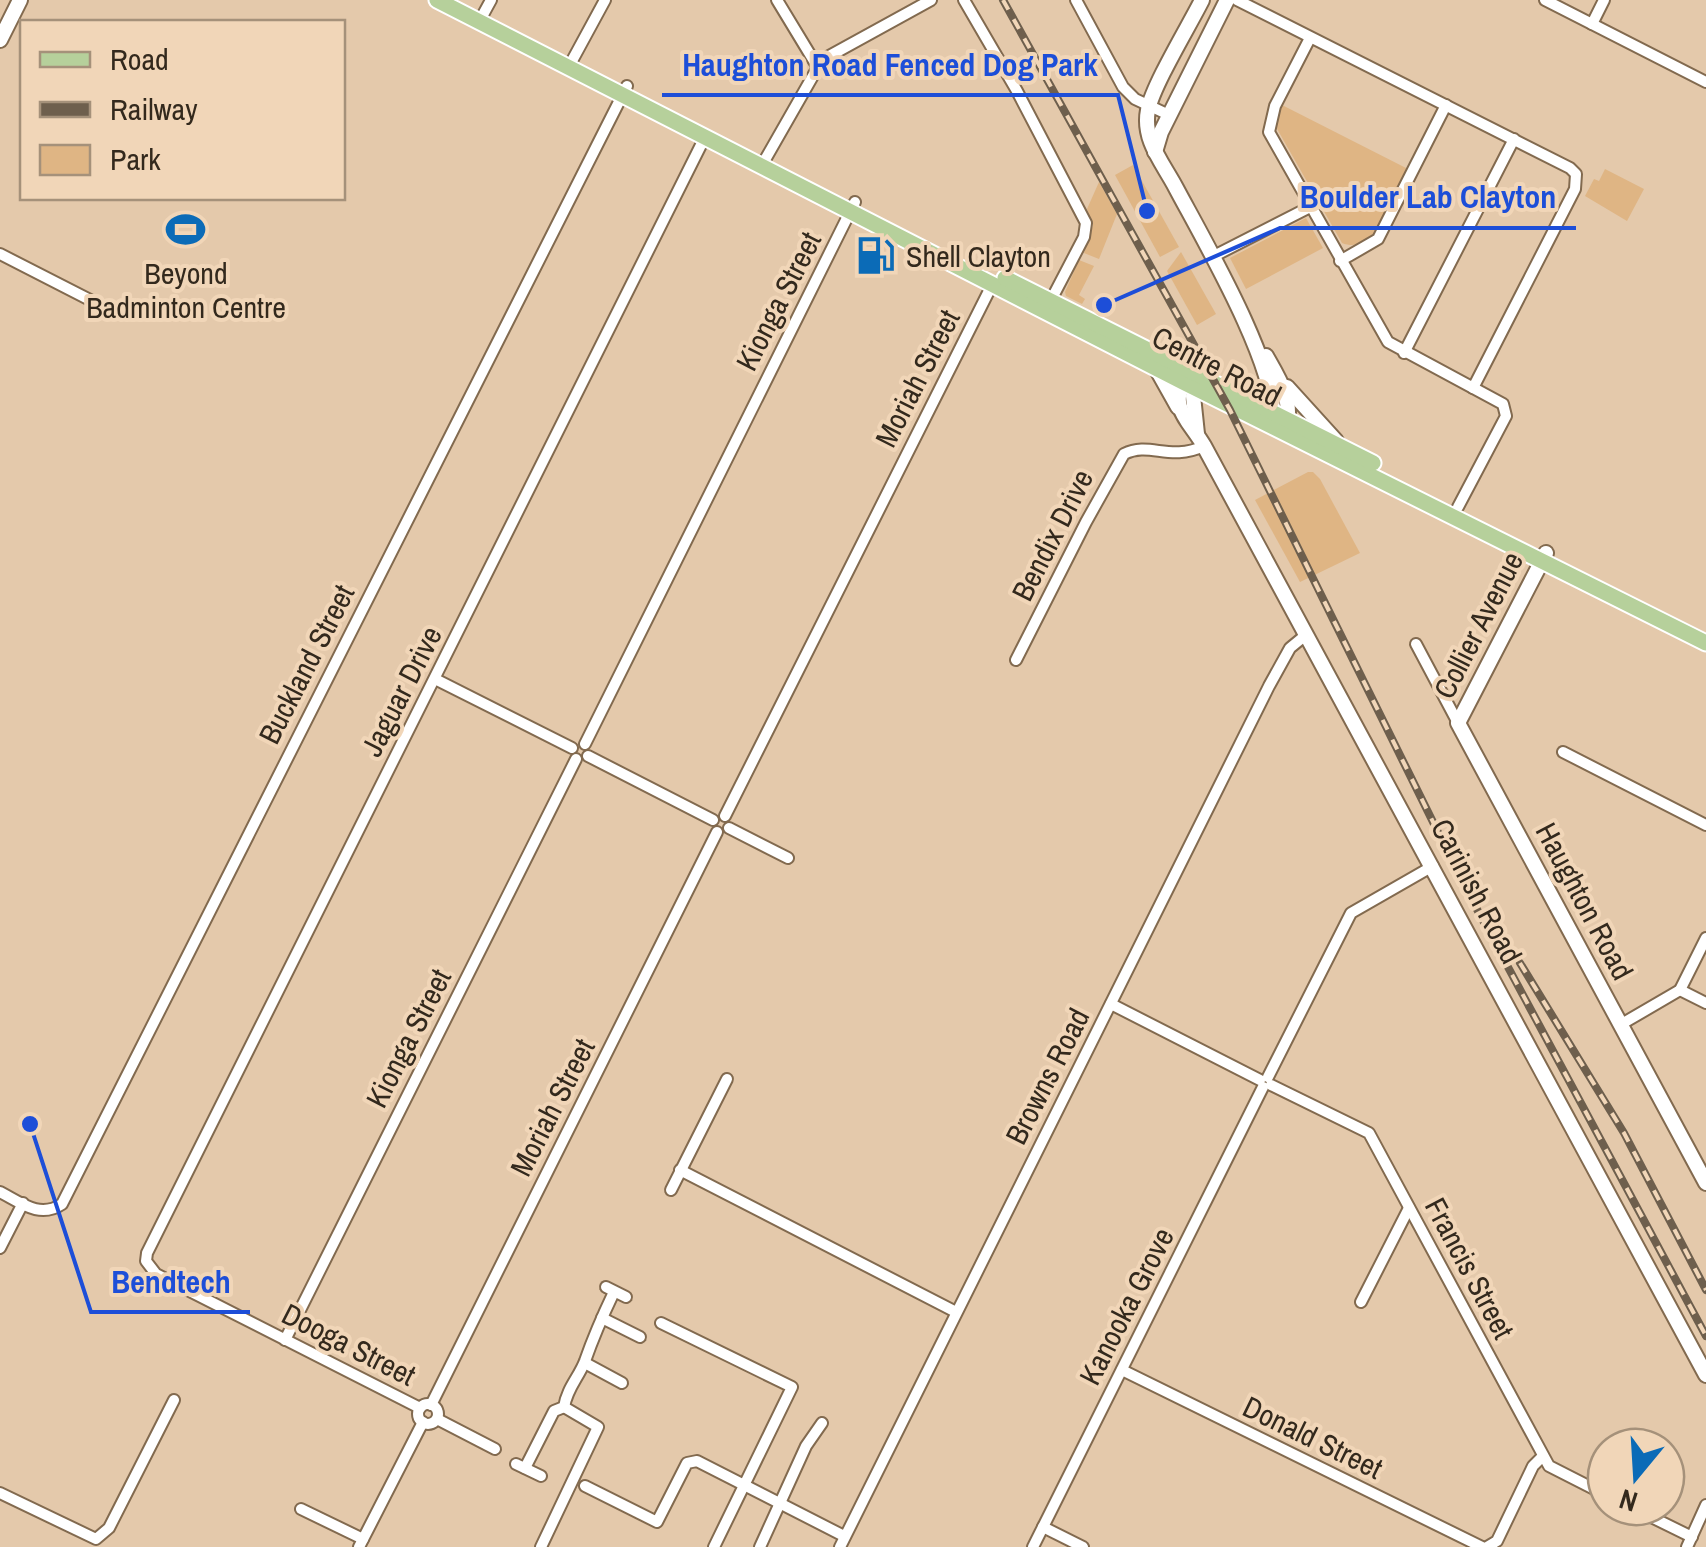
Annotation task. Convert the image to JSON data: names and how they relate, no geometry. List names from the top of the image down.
{
  "streets": {
    "main road": ["Centre Road"],
    "street": [
      "Kionga Street",
      "Moriah Street",
      "Bendix Drive",
      "Collier Avenue",
      "Buckland Street",
      "Jaguar Drive",
      "Carinish Road",
      "Haughton Road",
      "Browns Road",
      "Francis Street",
      "Kanooka Grove",
      "Dooga Street",
      "Donald Street"
    ]
  },
  "crossings": [
    ["Kionga Street", "Centre Road"],
    ["Kionga Street", "Dooga Street"],
    ["Centre Road", "Moriah Street"],
    ["Centre Road", "Collier Avenue"],
    ["Centre Road", "Buckland Street"],
    ["Centre Road", "Jaguar Drive"],
    ["Centre Road", "Carinish Road"],
    ["Moriah Street", "Dooga Street"],
    ["Bendix Drive", "Carinish Road"],
    ["Collier Avenue", "Haughton Road"],
    ["Jaguar Drive", "Dooga Street"],
    ["Carinish Road", "Browns Road"],
    ["Carinish Road", "Kanooka Grove"],
    ["Browns Road", "Francis Street"],
    ["Francis Street", "Kanooka Grove"],
    ["Francis Street", "Donald Street"],
    ["Kanooka Grove", "Donald Street"]
  ],
  "places": {
    "other": ["Haughton Road Fenced Dog Park", "Boulder Lab Clayton", "Bendtech"],
    "sports": ["Beyond Badminton Centre"],
    "fuel station": ["Shell Clayton"]
  },
  "legend": ["Road", "Railway", "Park"],
  "north": "bottom"
}
